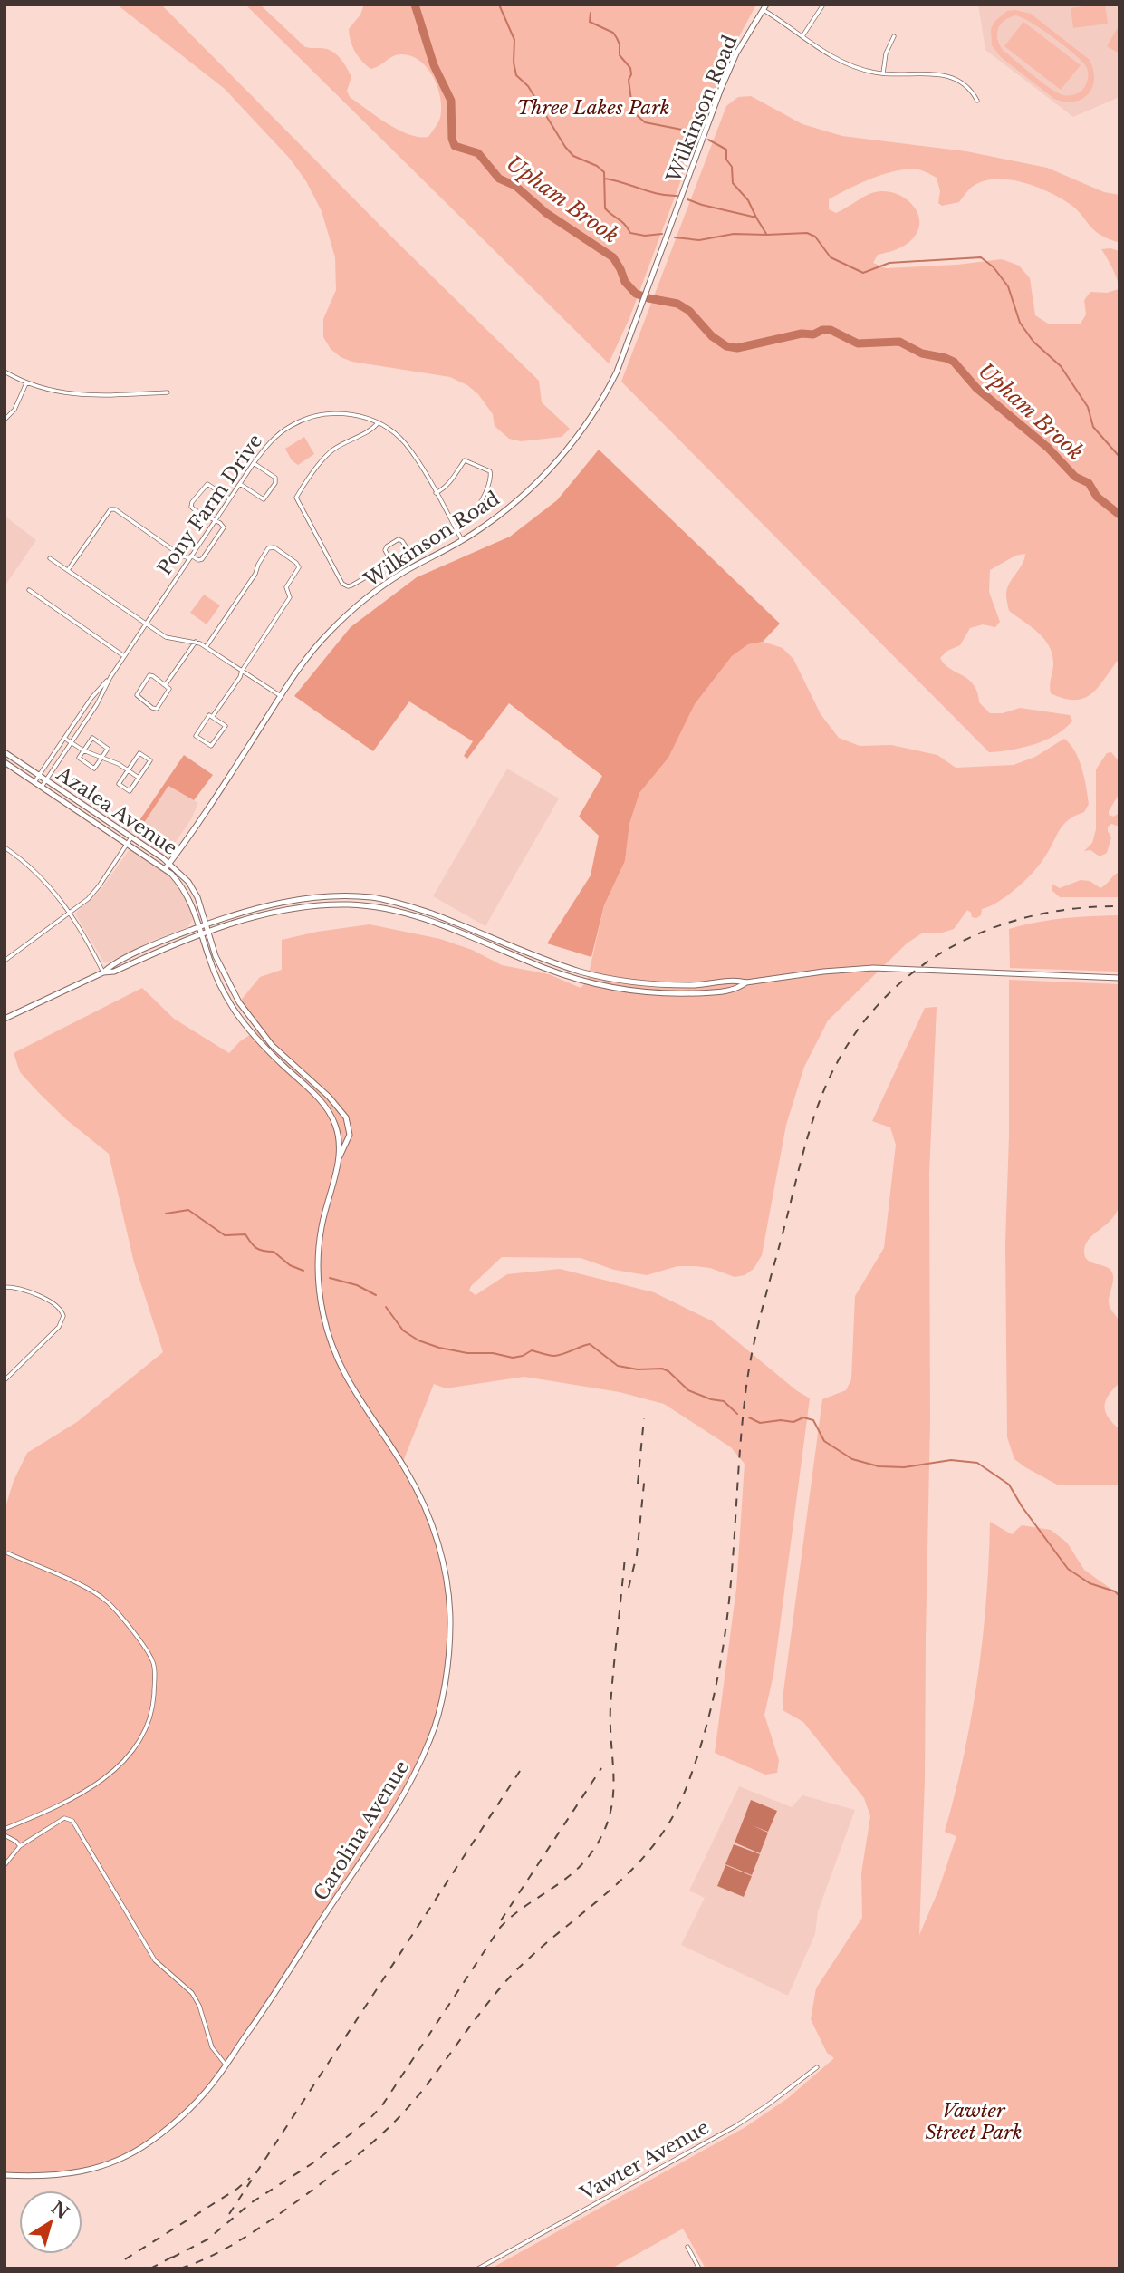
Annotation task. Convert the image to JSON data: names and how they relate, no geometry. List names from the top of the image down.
{
  "streets": {
    "main road": ["Wilkinson Road", "Azalea Avenue", "Carolina Avenue"],
    "street": ["Pony Farm Drive", "Vawter Avenue"]
  },
  "crossings": [
    ["Wilkinson Road", "Pony Farm Drive"],
    ["Wilkinson Road", "Azalea Avenue"],
    ["Pony Farm Drive", "Azalea Avenue"],
    ["Azalea Avenue", "Carolina Avenue"]
  ],
  "water": ["Upham Brook"],
  "parks": ["Three Lakes Park", "Vawter Street Park"],
  "north": "top right"
}
